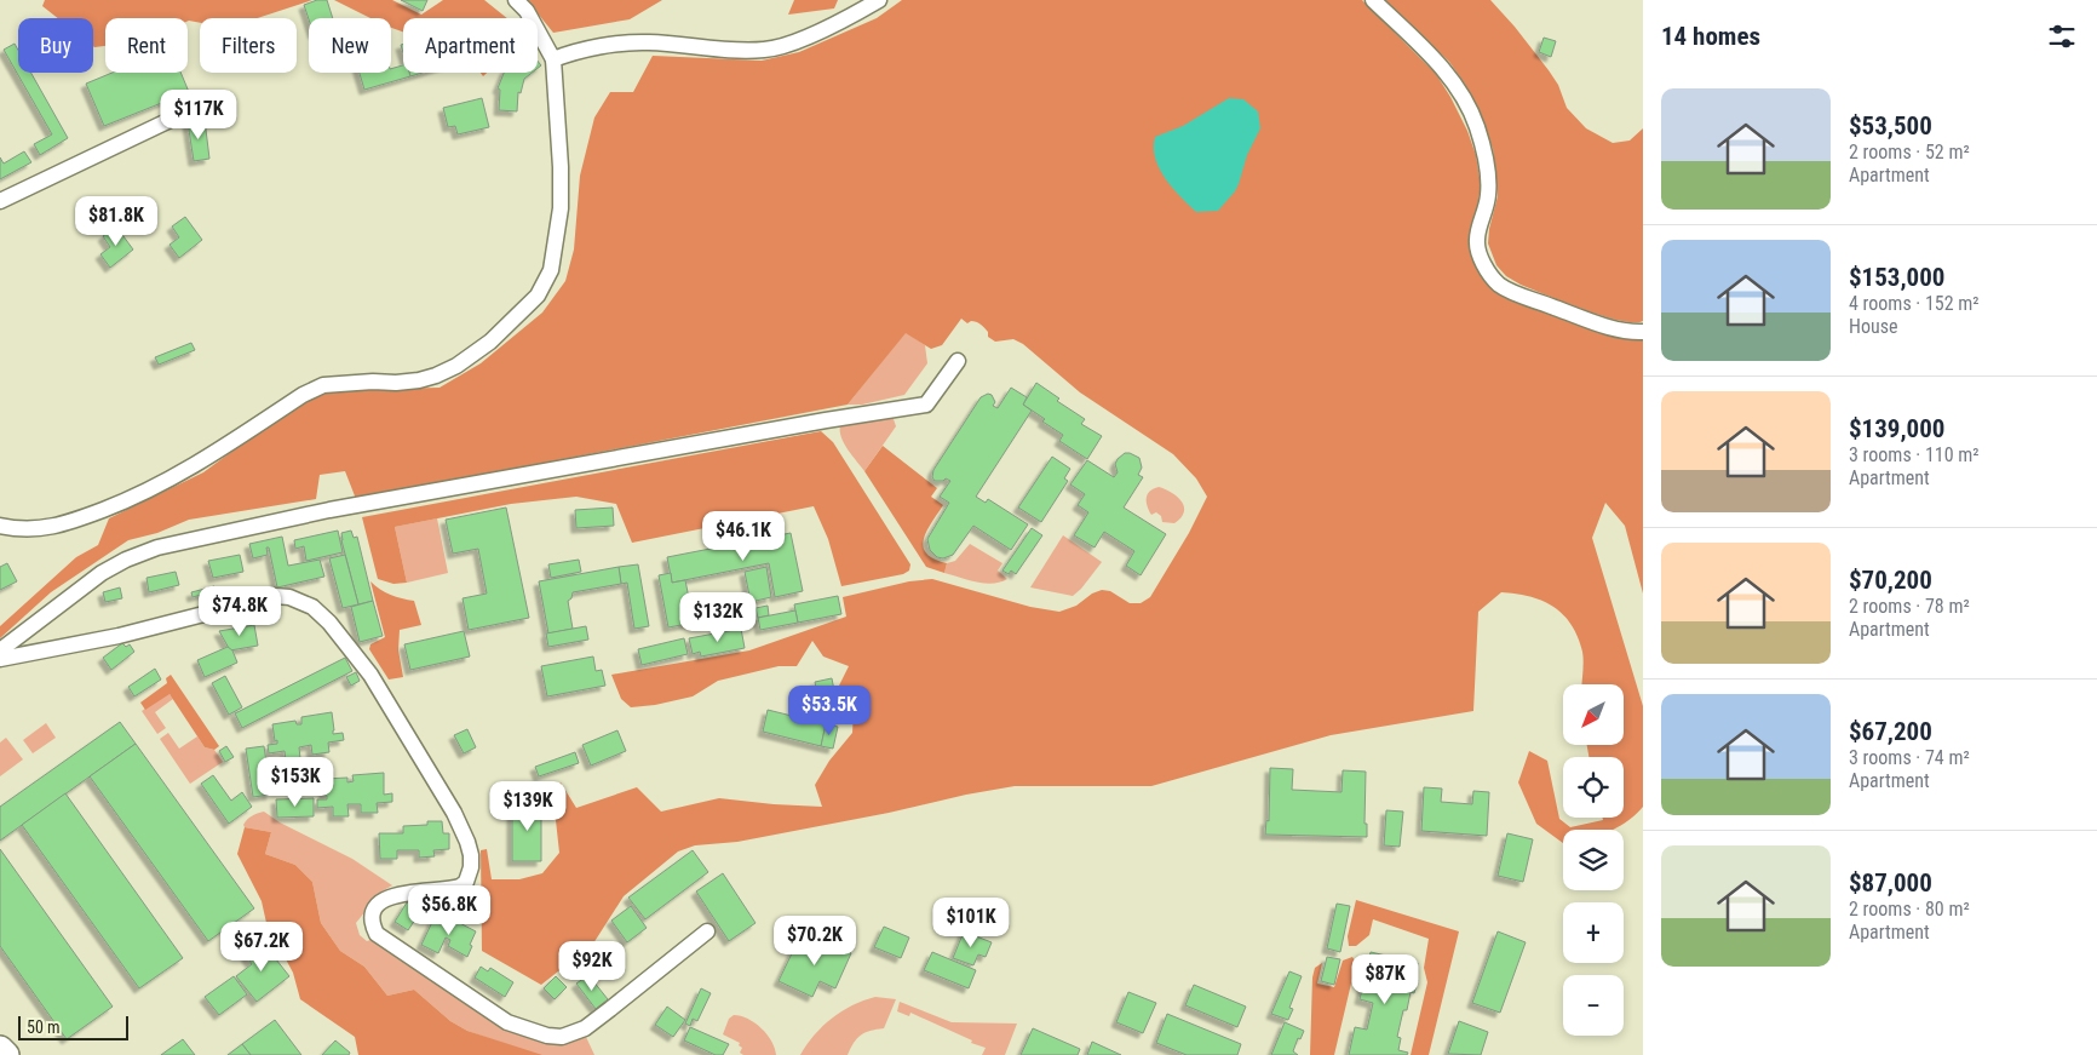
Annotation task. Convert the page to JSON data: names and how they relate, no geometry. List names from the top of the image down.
{
  "scale_bar": "50 m",
  "north": "bottom left",
  "page": {
    "heading": "14 homes",
    "chip": [
      "Buy",
      "Rent",
      "Filters",
      "New",
      "Apartment"
    ],
    "list": [
      {
        "name": "$53,500",
        "note": "2 rooms · 52 m² · Apartment"
      },
      {
        "name": "$153,000",
        "note": "4 rooms · 152 m² · House"
      },
      {
        "name": "$139,000",
        "note": "3 rooms · 110 m² · Apartment"
      },
      {
        "name": "$70,200",
        "note": "2 rooms · 78 m² · Apartment"
      },
      {
        "name": "$67,200",
        "note": "3 rooms · 74 m² · Apartment"
      },
      {
        "name": "$87,000",
        "note": "2 rooms · 80 m² · Apartment"
      }
    ],
    "price": [
      "$117K",
      "$81.8K",
      "$46.1K",
      "$74.8K",
      "$132K",
      "$53.5K",
      "$153K",
      "$139K",
      "$56.8K",
      "$101K",
      "$70.2K",
      "$67.2K",
      "$92K",
      "$87K"
    ],
    "map_buttons": ["+", "−"],
    "scale": "50 m"
  }
}
